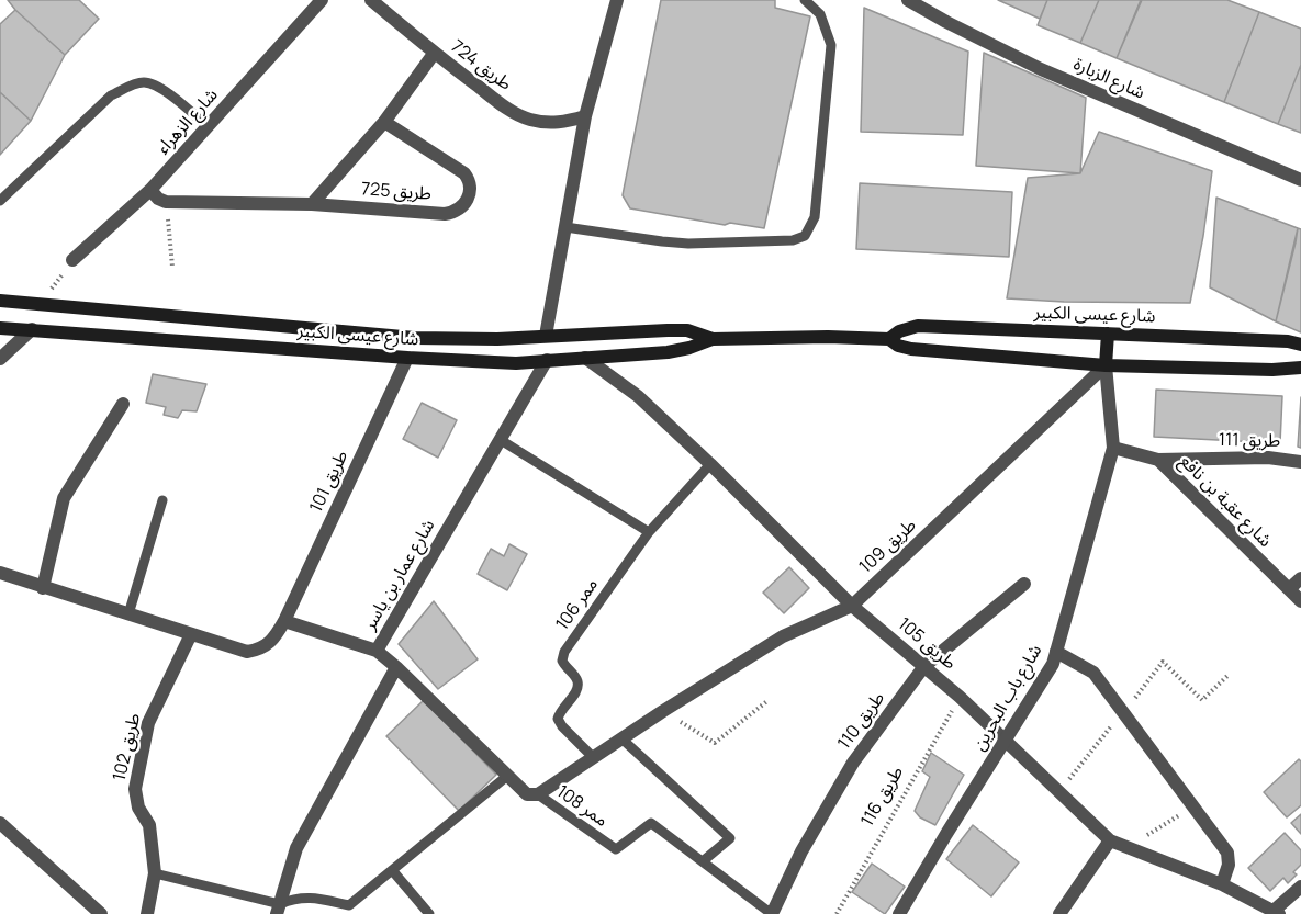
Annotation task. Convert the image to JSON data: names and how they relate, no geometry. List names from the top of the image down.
{
  "streets": {
    "main road": ["شارع عيسى الكبير"],
    "street": [
      "طريق 724",
      "شارع الزبارة",
      "شارع الزهراء",
      "طريق 725",
      "طريق 111",
      "طريق 101",
      "شارع عقبة بن نافع",
      "طريق 109",
      "شارع عمار بن ياسر",
      "طريق 105",
      "شارع باب البحرين",
      "طريق 110",
      "طريق 102"
    ],
    "lane": ["ممر 106", "ممر 108"],
    "path": ["طريق 116"]
  },
  "crossings": [
    ["طريق 724", "طريق 725"],
    ["شارع عيسى الكبير", "طريق 101"],
    ["شارع عيسى الكبير", "طريق 109"],
    ["شارع عيسى الكبير", "شارع عمار بن ياسر"],
    ["شارع عيسى الكبير", "طريق 105"],
    ["شارع عيسى الكبير", "شارع باب البحرين"],
    ["طريق 111", "شارع عقبة بن نافع"],
    ["طريق 101", "طريق 102"],
    ["شارع عقبة بن نافع", "شارع باب البحرين"],
    ["طريق 109", "ممر 106"],
    ["طريق 109", "طريق 105"],
    ["طريق 109", "شارع باب البحرين"],
    ["طريق 109", "ممر 108"],
    ["ممر 106", "طريق 105"],
    ["طريق 105", "شارع باب البحرين"],
    ["طريق 105", "طريق 110"],
    ["طريق 105", "طريق 116"],
    ["طريق 110", "ممر 108"]
  ]
}
